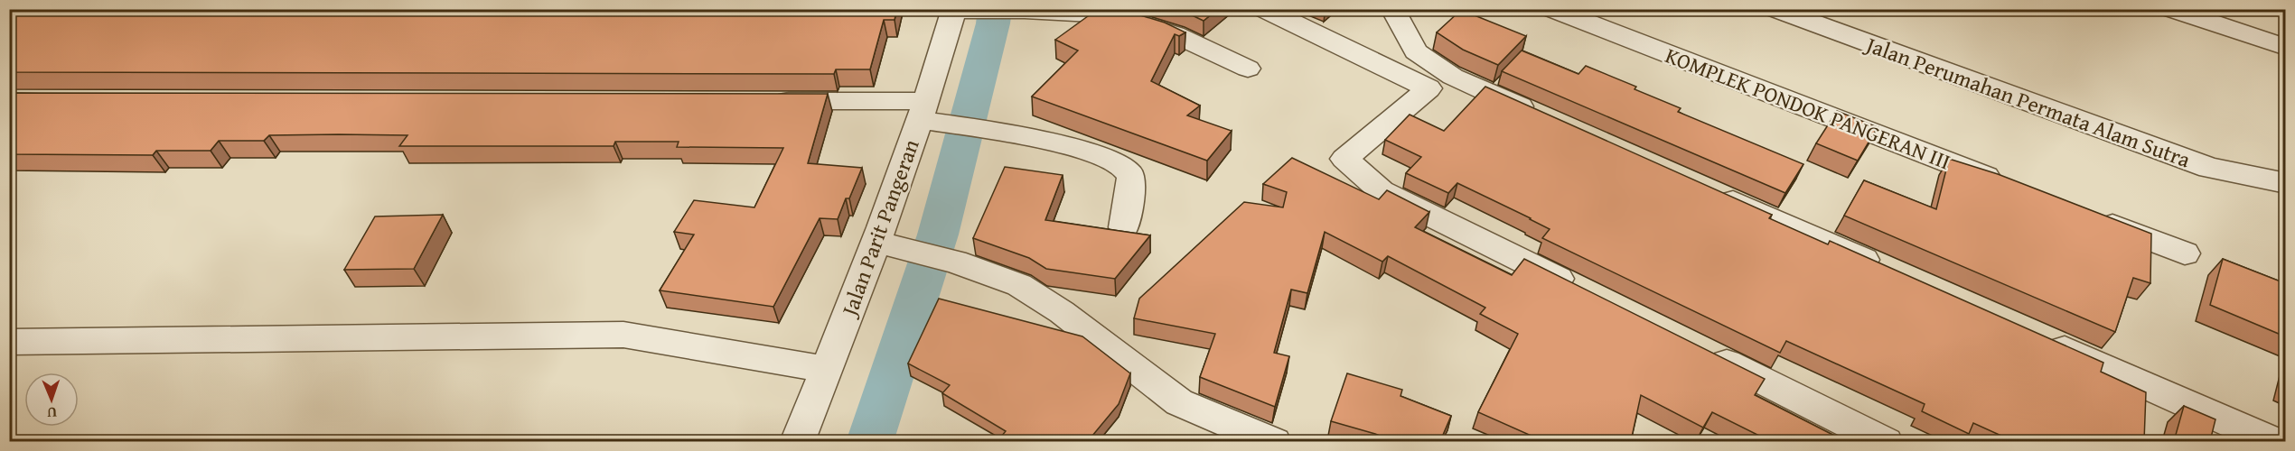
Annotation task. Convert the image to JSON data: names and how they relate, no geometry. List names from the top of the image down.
{
  "streets": {
    "street": ["Jalan Perumahan Permata Alam Sutra", "KOMPLEK PONDOK PANGERAN III", "Jalan Parit Pangeran"]
  },
  "north": "bottom"
}
